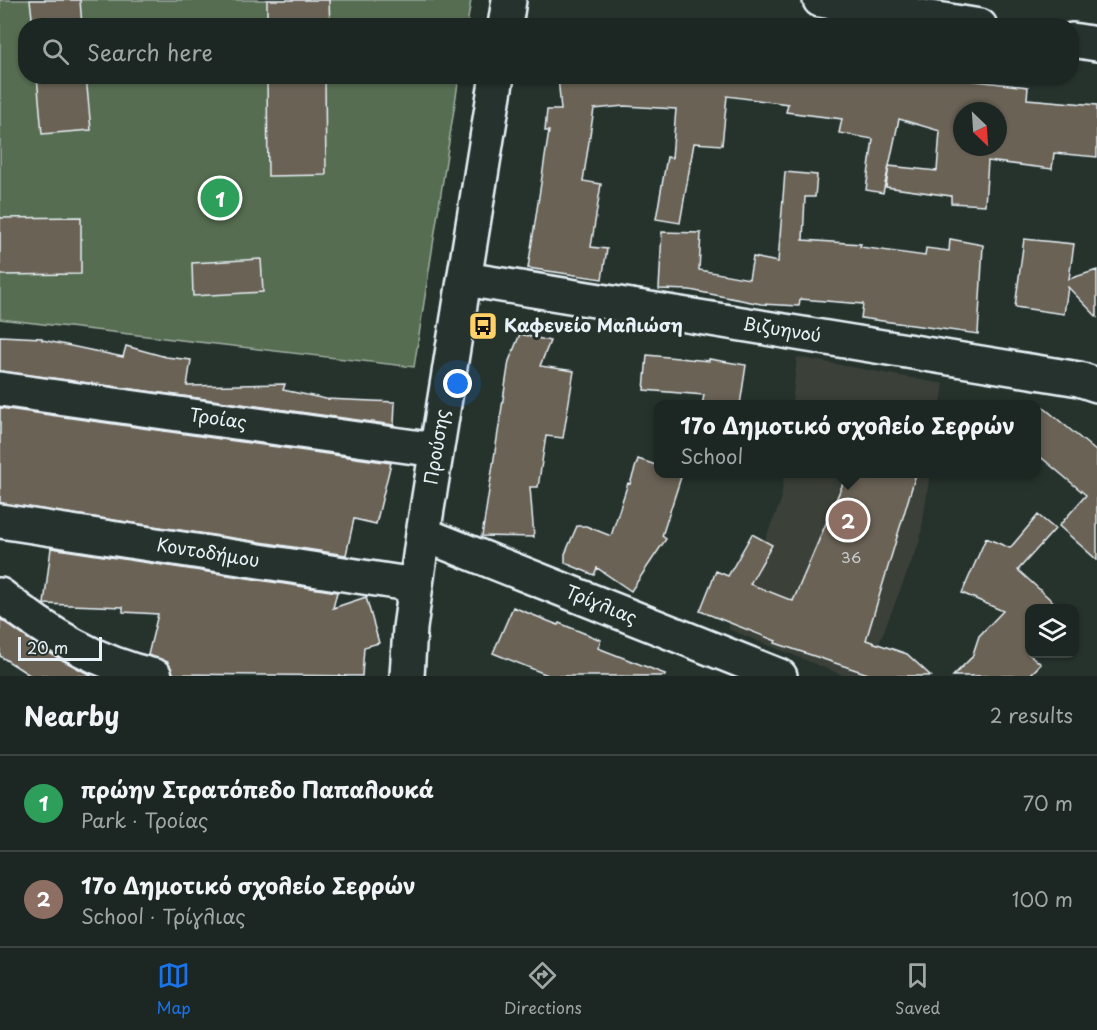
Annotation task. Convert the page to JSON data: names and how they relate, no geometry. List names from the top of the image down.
{
  "streets": {
    "street": [
      "Βιζυηνού",
      "Τροίας",
      "Προύσης",
      "Κοντοδήμου",
      "Τρίγλιας"
    ]
  },
  "crossings": [
    ["Βιζυηνού", "Προύσης"],
    ["Τροίας", "Προύσης"],
    ["Προύσης", "Κοντοδήμου"],
    ["Προύσης", "Τρίγλιας"]
  ],
  "places": {
    "bus stop": ["Καφενείο Μαλιώση"]
  },
  "house_numbers": ["36"],
  "scale_bar": "20 m",
  "north": "bottom right",
  "page": {
    "search": "Search here",
    "pins": ["1", "2"],
    "popup": ["17ο Δημοτικό σχολείο Σερρών", "School"],
    "scale": "20 m",
    "heading": ["Nearby", "2 results"],
    "list": [
      {
        "mark": "1",
        "name": "πρώην Στρατόπεδο Παπαλουκά",
        "note": "Park · Τροίας",
        "value": "70 m"
      },
      {
        "mark": "2",
        "name": "17ο Δημοτικό σχολείο Σερρών",
        "note": "School · Τρίγλιας",
        "value": "100 m"
      }
    ],
    "nav": ["Map", "Directions", "Saved"]
  }
}
